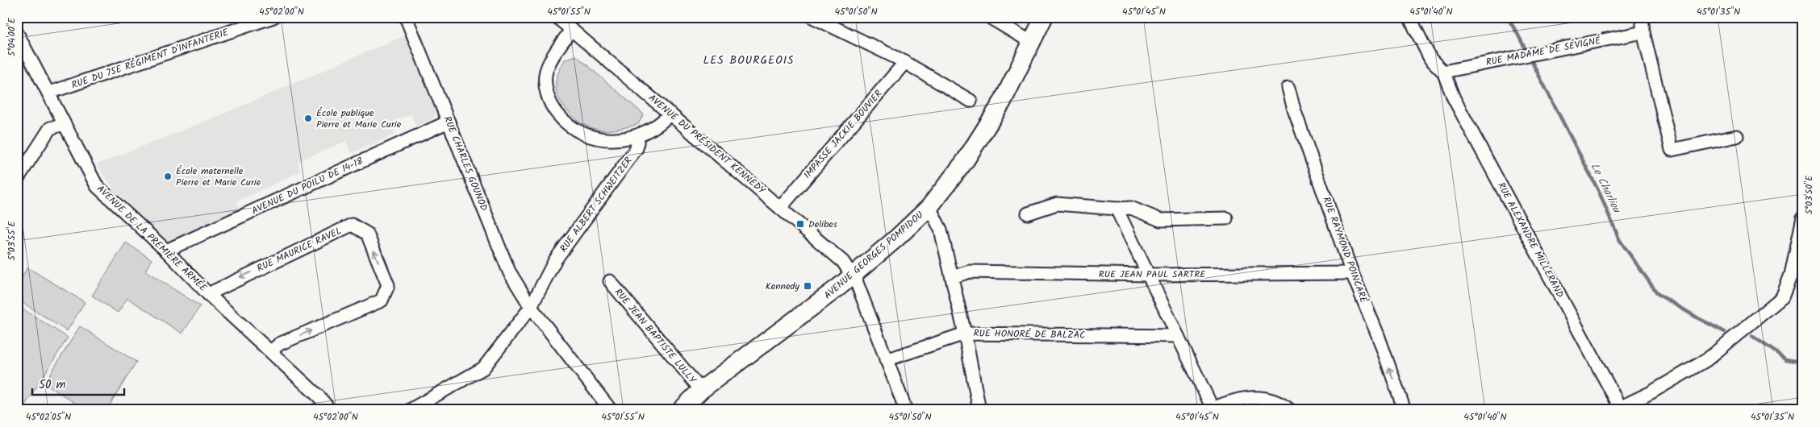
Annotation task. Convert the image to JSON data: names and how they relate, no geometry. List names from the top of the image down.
{
  "streets": {
    "main road": ["AVENUE GEORGES POMPIDOU"],
    "street": [
      "RUE MADAME DE SÉVIGNÉ",
      "RUE DU 75E RÉGIMENT D'INFANTERIE",
      "IMPASSE JACKIE BOUVIER",
      "AVENUE DU PRÉSIDENT KENNEDY",
      "RUE CHARLES GOUNOD",
      "AVENUE DU POILU DE 14-18",
      "RUE ALBERT SCHWEITZER",
      "AVENUE DE LA PREMIÈRE ARMÉE",
      "RUE ALEXANDRE MILLERAND",
      "RUE MAURICE RAVEL",
      "RUE RAYMOND POINCARÉ",
      "RUE JEAN PAUL SARTRE",
      "RUE HONORÉ DE BALZAC",
      "RUE JEAN BAPTISTE LULLY"
    ]
  },
  "crossings": [
    ["RUE MADAME DE SÉVIGNÉ", "RUE ALEXANDRE MILLERAND"],
    ["RUE DU 75E RÉGIMENT D'INFANTERIE", "AVENUE DE LA PREMIÈRE ARMÉE"],
    ["IMPASSE JACKIE BOUVIER", "AVENUE DU PRÉSIDENT KENNEDY"],
    ["AVENUE DU PRÉSIDENT KENNEDY", "AVENUE GEORGES POMPIDOU"],
    ["AVENUE DU PRÉSIDENT KENNEDY", "RUE HONORÉ DE BALZAC"],
    ["RUE CHARLES GOUNOD", "AVENUE DU POILU DE 14-18"],
    ["RUE CHARLES GOUNOD", "RUE ALBERT SCHWEITZER"],
    ["AVENUE DU POILU DE 14-18", "AVENUE DE LA PREMIÈRE ARMÉE"],
    ["AVENUE DE LA PREMIÈRE ARMÉE", "RUE MAURICE RAVEL"],
    ["RUE RAYMOND POINCARÉ", "RUE JEAN PAUL SARTRE"],
    ["AVENUE GEORGES POMPIDOU", "RUE JEAN BAPTISTE LULLY"]
  ],
  "one_way": ["RUE RAYMOND POINCARÉ"],
  "districts": ["LES BOURGEOIS"],
  "water": ["Le Charlieu"],
  "places": {
    "other": ["École publique Pierre et Marie Curie", "École maternelle Pierre et Marie Curie"],
    "transit": ["Delibes", "Kennedy"]
  },
  "scale_bar": "50 m",
  "coordinates": [
    "45°02'00\"N",
    "45°01'55\"N",
    "45°01'50\"N",
    "45°01'45\"N",
    "45°01'40\"N",
    "45°01'35\"N",
    "5°04'00\"E",
    "5°03'50\"E",
    "5°03'55\"E",
    "45°02'05\"N"
  ]
}
